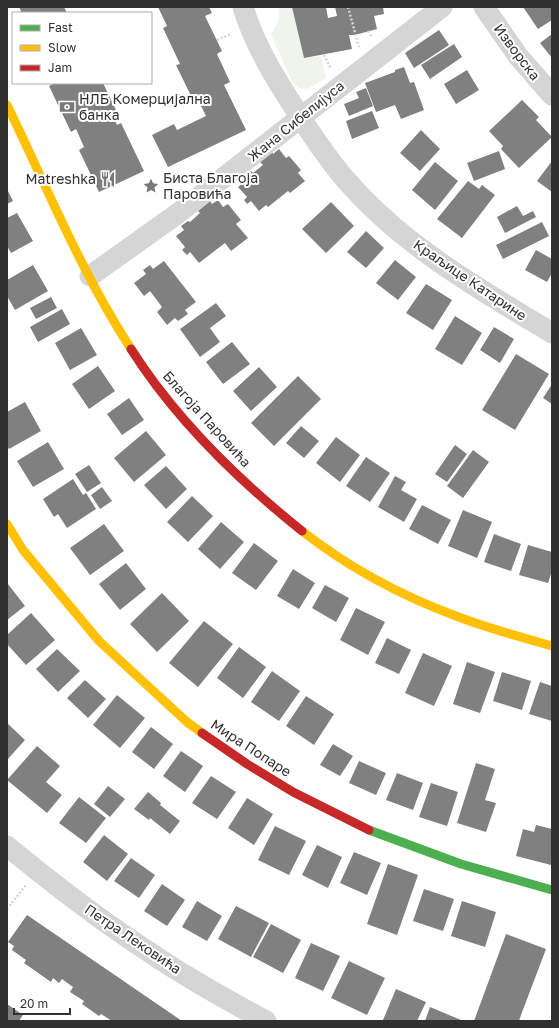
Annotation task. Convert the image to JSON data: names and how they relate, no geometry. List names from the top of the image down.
{
  "streets": {
    "main road": ["Благоја Паровића", "Мира Попаре"],
    "street": [
      "Изворска",
      "Жана Сибелијуса",
      "Краљице Катарине",
      "Петра Лековића"
    ]
  },
  "crossings": [
    ["Жана Сибелијуса", "Краљице Катарине"],
    ["Жана Сибелијуса", "Благоја Паровића"]
  ],
  "places": {
    "bank": ["НЛБ Комерцијална банка"],
    "restaurant": ["Matreshka"],
    "place": ["Биста Благоја Паровића"]
  },
  "legend": ["Fast", "Slow", "Jam"],
  "scale_bar": "20 m"
}
